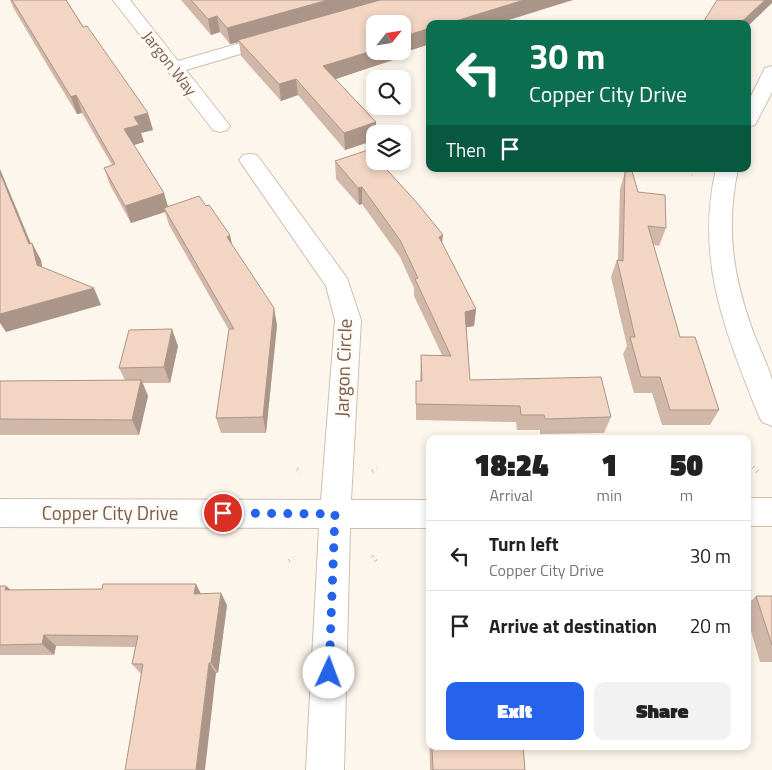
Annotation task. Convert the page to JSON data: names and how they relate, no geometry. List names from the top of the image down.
{
  "streets": {
    "street": ["Jargon Way", "Jargon Circle", "Copper City Drive"]
  },
  "crossings": [
    ["Jargon Circle", "Copper City Drive"]
  ],
  "north": "top right",
  "page": {
    "turn": ["30 m", "Copper City Drive"],
    "then": "Then",
    "eta": [
      "18:24",
      "Arrival",
      "1",
      "min",
      "50",
      "m"
    ],
    "list": [
      {
        "name": "Turn left",
        "note": "Copper City Drive",
        "value": "30 m"
      },
      {
        "name": "Arrive at destination",
        "value": "20 m"
      }
    ],
    "buttons": ["Exit", "Share"]
  }
}
